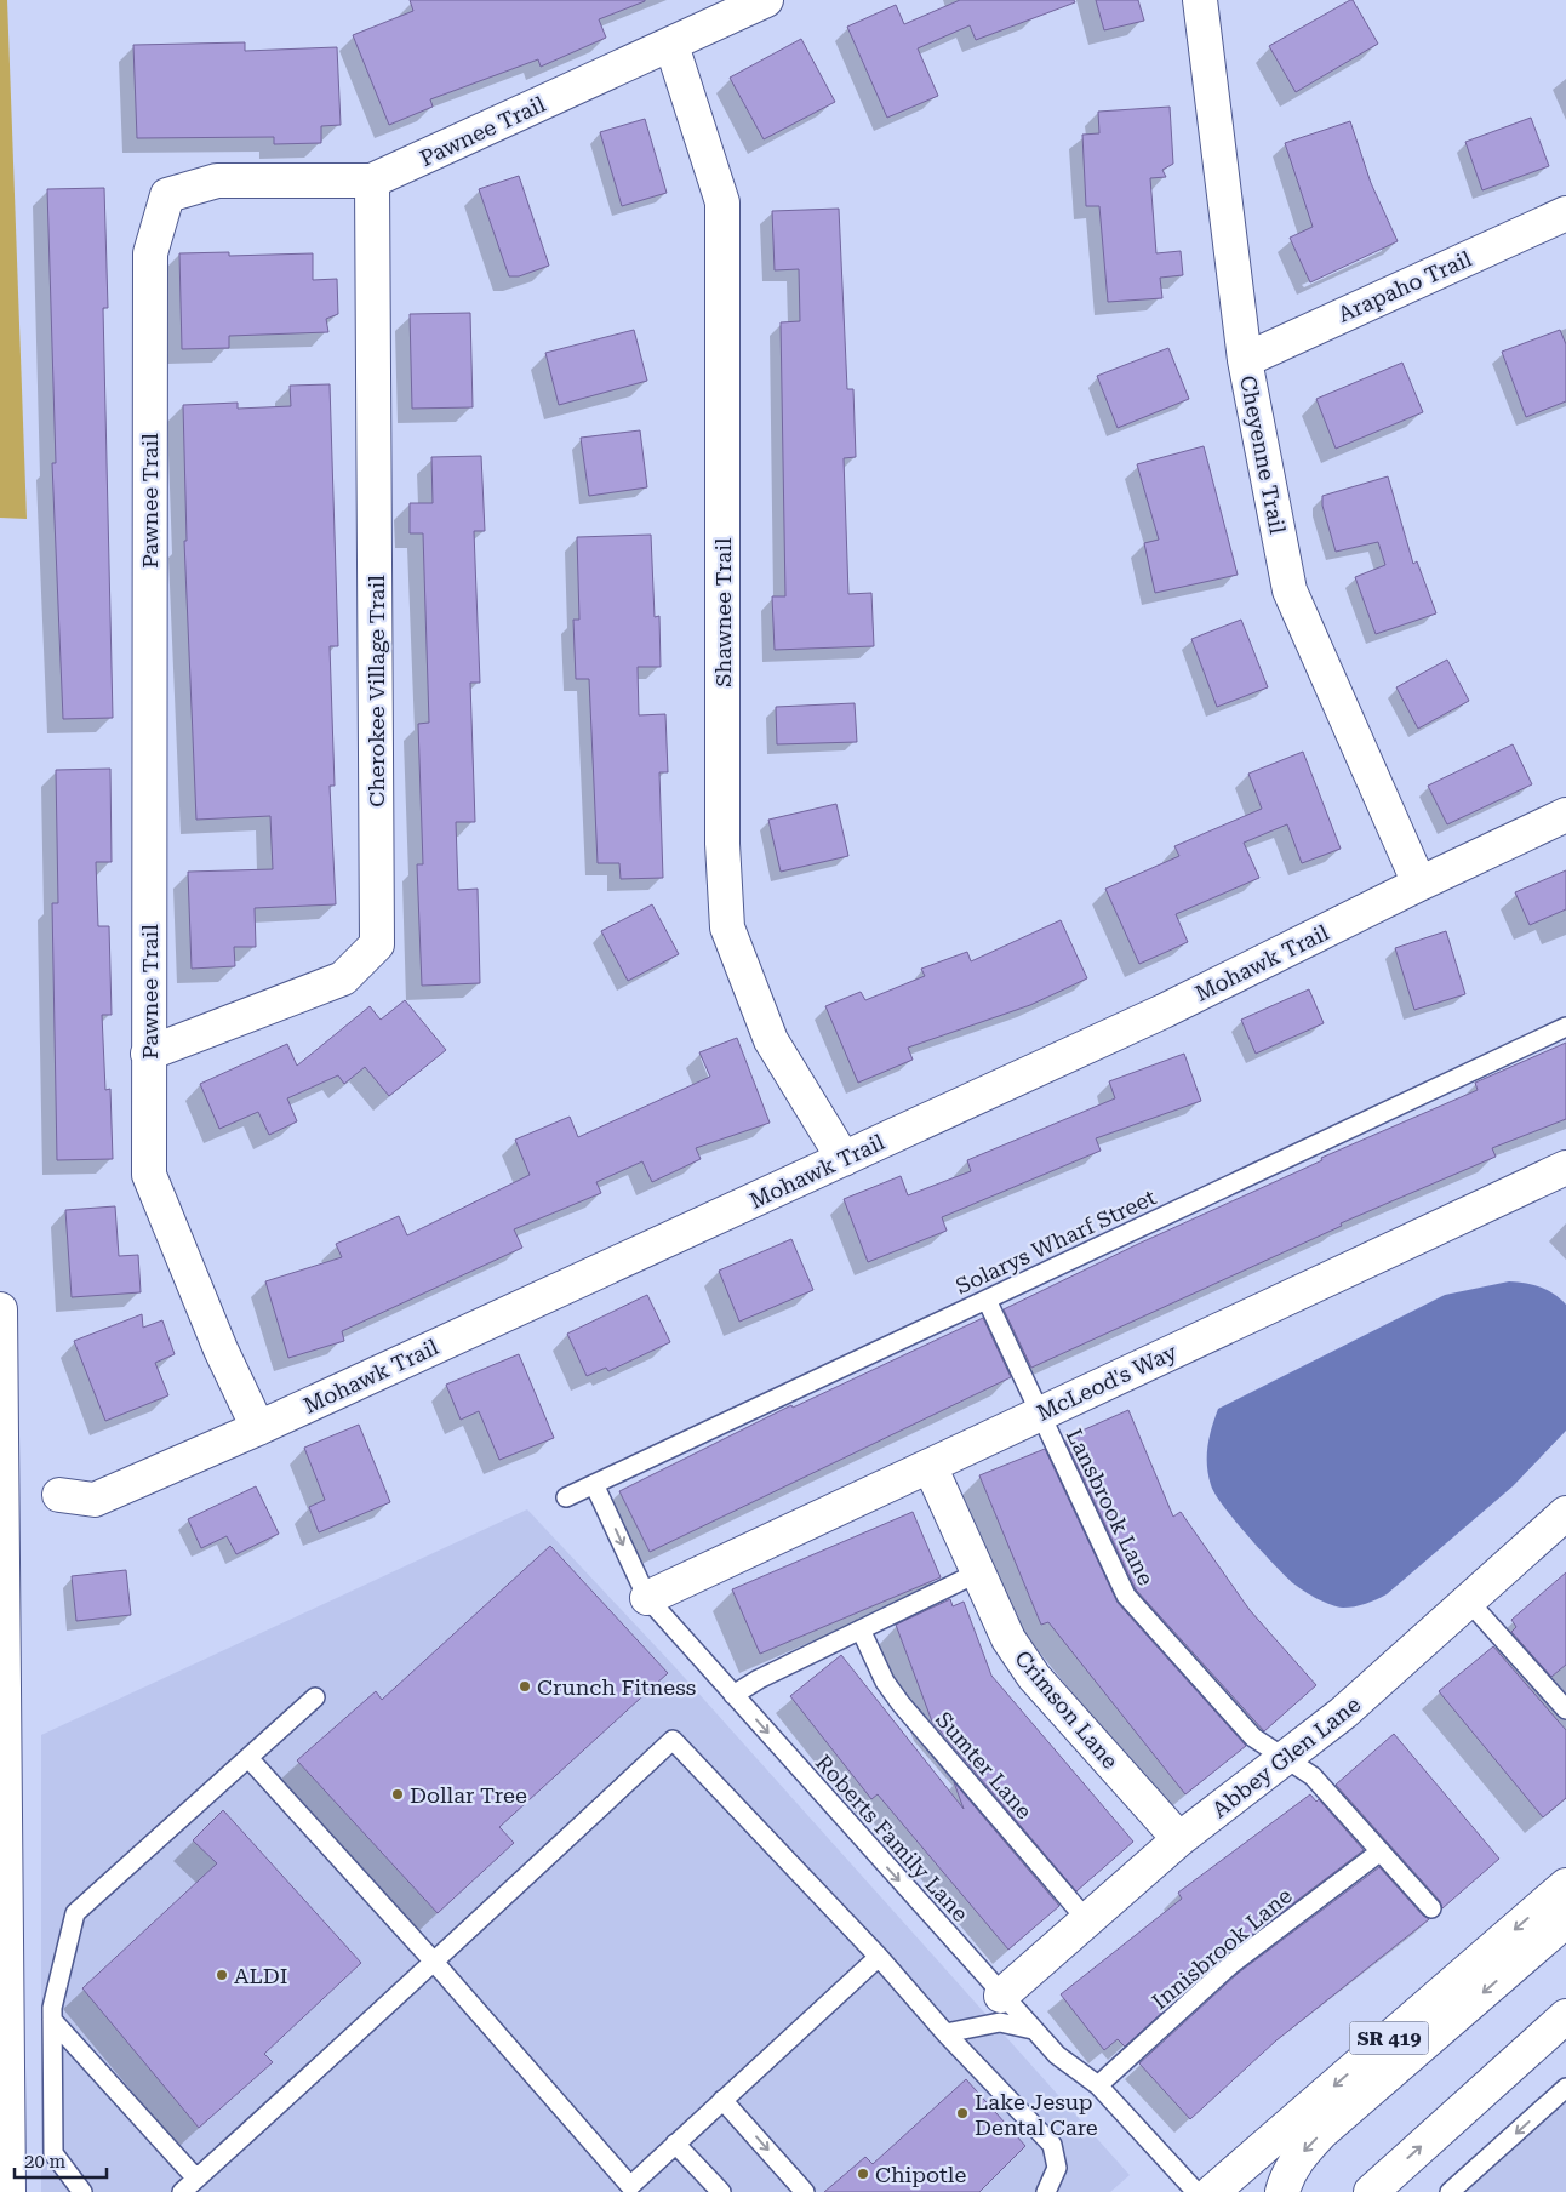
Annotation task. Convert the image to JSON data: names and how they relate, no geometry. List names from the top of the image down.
{
  "streets": {
    "street": [
      "Pawnee Trail",
      "Arapaho Trail",
      "Cheyenne Trail",
      "Shawnee Trail",
      "Cherokee Village Trail",
      "Mohawk Trail",
      "McLeod's Way",
      "Crimson Lane",
      "Abbey Glen Lane",
      "SR 419"
    ],
    "lane": [
      "Solarys Wharf Street",
      "Lansbrook Lane",
      "Sumter Lane",
      "Roberts Family Lane",
      "Innisbrook Lane"
    ]
  },
  "crossings": [
    ["Pawnee Trail", "Shawnee Trail"],
    ["Pawnee Trail", "Cherokee Village Trail"],
    ["Pawnee Trail", "Mohawk Trail"],
    ["Arapaho Trail", "Cheyenne Trail"],
    ["Cheyenne Trail", "Mohawk Trail"],
    ["Shawnee Trail", "Mohawk Trail"],
    ["Solarys Wharf Street", "Lansbrook Lane"],
    ["Solarys Wharf Street", "Roberts Family Lane"],
    ["McLeod's Way", "Lansbrook Lane"],
    ["McLeod's Way", "Crimson Lane"],
    ["McLeod's Way", "Roberts Family Lane"],
    ["Lansbrook Lane", "Abbey Glen Lane"],
    ["Crimson Lane", "Abbey Glen Lane"],
    ["Abbey Glen Lane", "Sumter Lane"],
    ["Abbey Glen Lane", "Roberts Family Lane"],
    ["Roberts Family Lane", "Innisbrook Lane"]
  ],
  "one_way": ["Roberts Family Lane"],
  "places": [
    "Crunch Fitness",
    "Dollar Tree",
    "ALDI",
    "Lake Jesup Dental Care",
    "Chipotle"
  ],
  "scale_bar": "20 m"
}
